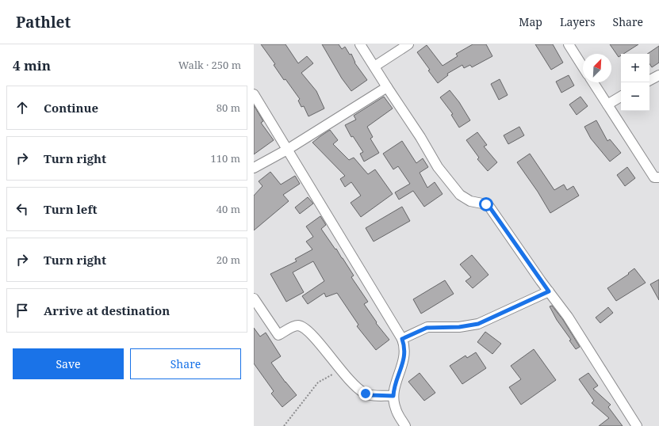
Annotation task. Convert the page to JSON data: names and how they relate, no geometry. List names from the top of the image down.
{
  "north": "top right",
  "page": {
    "header": "Pathlet",
    "nav": ["Map", "Layers", "Share"],
    "heading": ["4 min", "Walk · 250 m"],
    "map_buttons": ["+", "−"],
    "list": [
      ["Continue", "80 m"],
      ["Turn right", "110 m"],
      ["Turn left", "40 m"],
      ["Turn right", "20 m"],
      "Arrive at destination"
    ],
    "buttons": ["Save", "Share"]
  }
}
